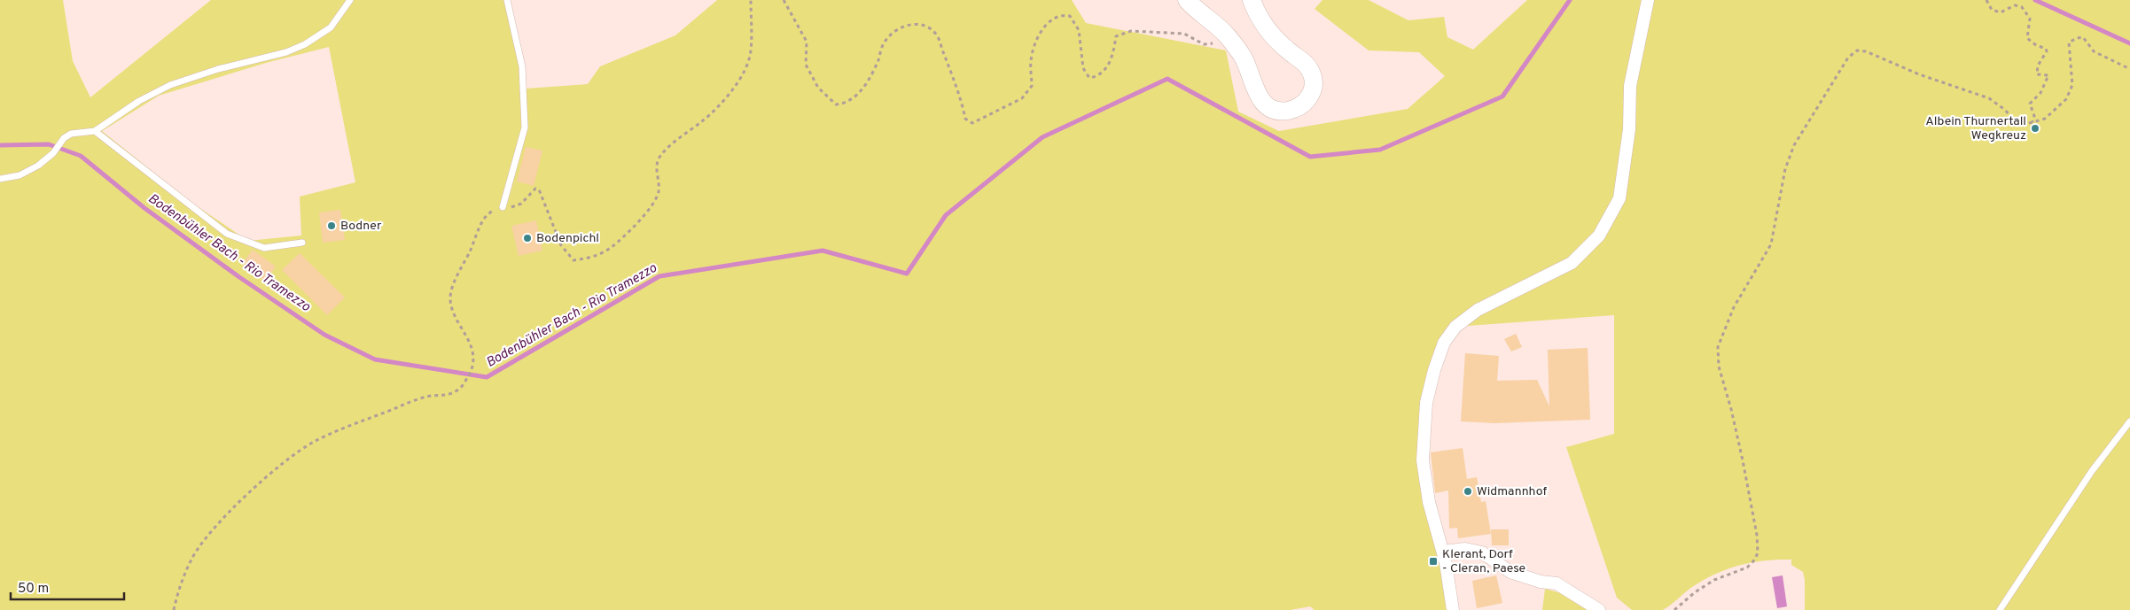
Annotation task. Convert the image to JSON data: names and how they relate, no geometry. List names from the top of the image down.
{
  "water": ["Bodenbühler Bach - Rio Tramezzo"],
  "places": {
    "other": [
      "Albein Thurnertall Wegkreuz",
      "Bodner",
      "Bodenpichl",
      "Widmannhof"
    ],
    "transit": ["Klerant, Dorf - Cleran, Paese"]
  },
  "scale_bar": "50 m"
}
